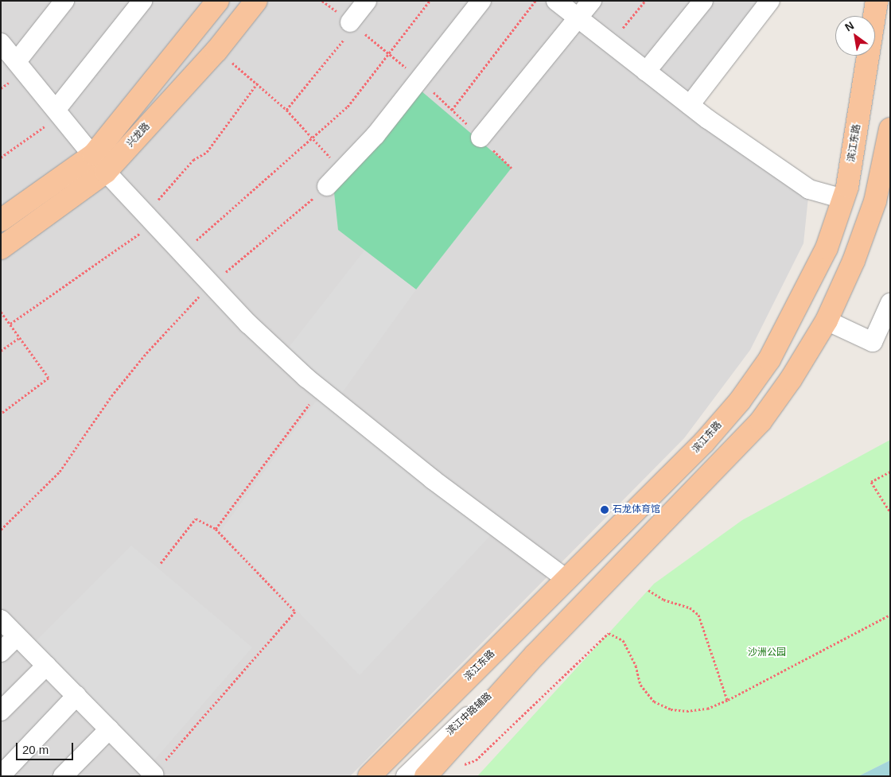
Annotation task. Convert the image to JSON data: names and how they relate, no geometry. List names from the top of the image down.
{
  "streets": {
    "main road": ["兴龙路", "滨江东路"],
    "street": ["滨江中路辅路"]
  },
  "parks": ["沙洲公园"],
  "places": ["石龙体育馆"],
  "scale_bar": "20 m",
  "north": "top left"
}
